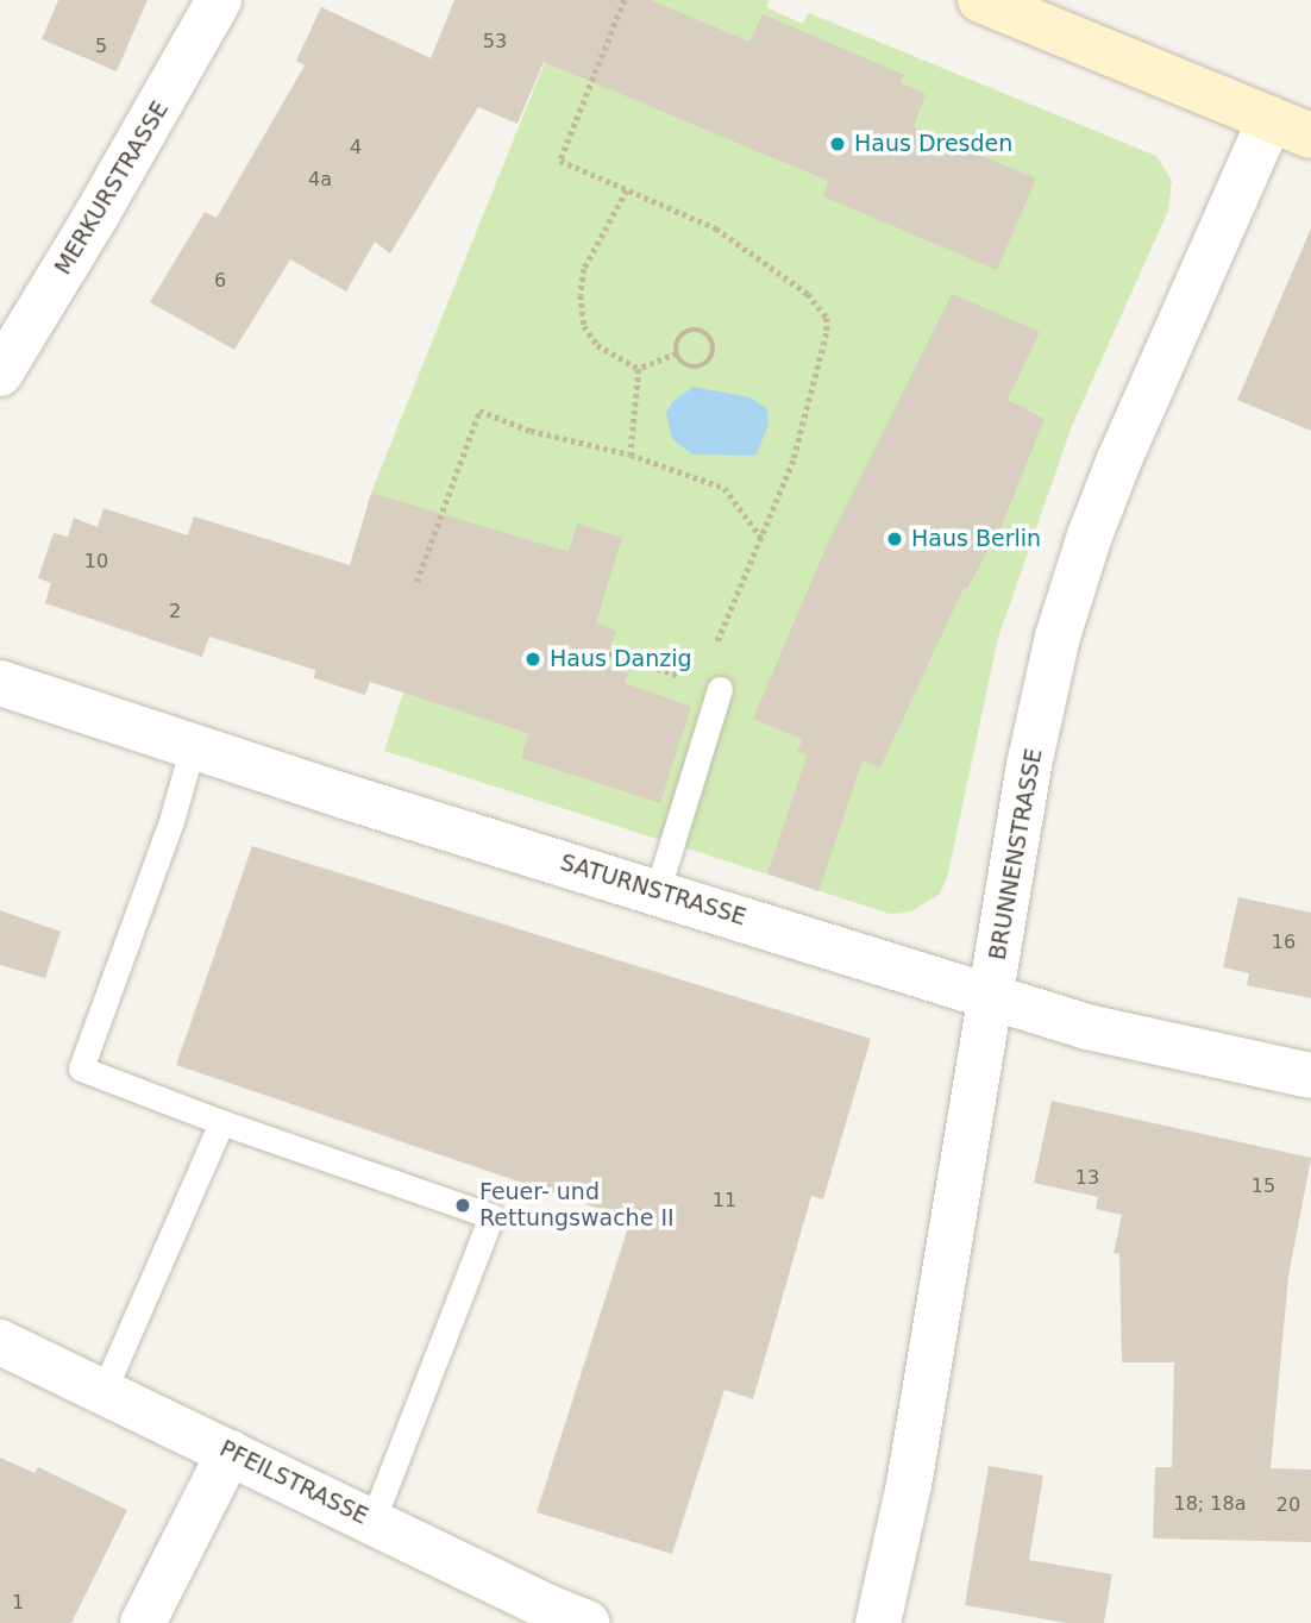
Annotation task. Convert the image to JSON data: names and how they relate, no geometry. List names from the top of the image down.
{
  "streets": {
    "street": [
      "MERKURSTRASSE",
      "BRUNNENSTRASSE",
      "SATURNSTRASSE",
      "PFEILSTRASSE"
    ]
  },
  "crossings": [
    ["BRUNNENSTRASSE", "SATURNSTRASSE"]
  ],
  "places": [
    "Haus Dresden",
    "Haus Berlin",
    "Haus Danzig",
    "Feuer- und Rettungswache II"
  ],
  "house_numbers": [
    "53",
    "5",
    "4",
    "4a",
    "6",
    "10",
    "2",
    "16",
    "13",
    "15",
    "11",
    "18; 18a",
    "20",
    "1"
  ]
}
